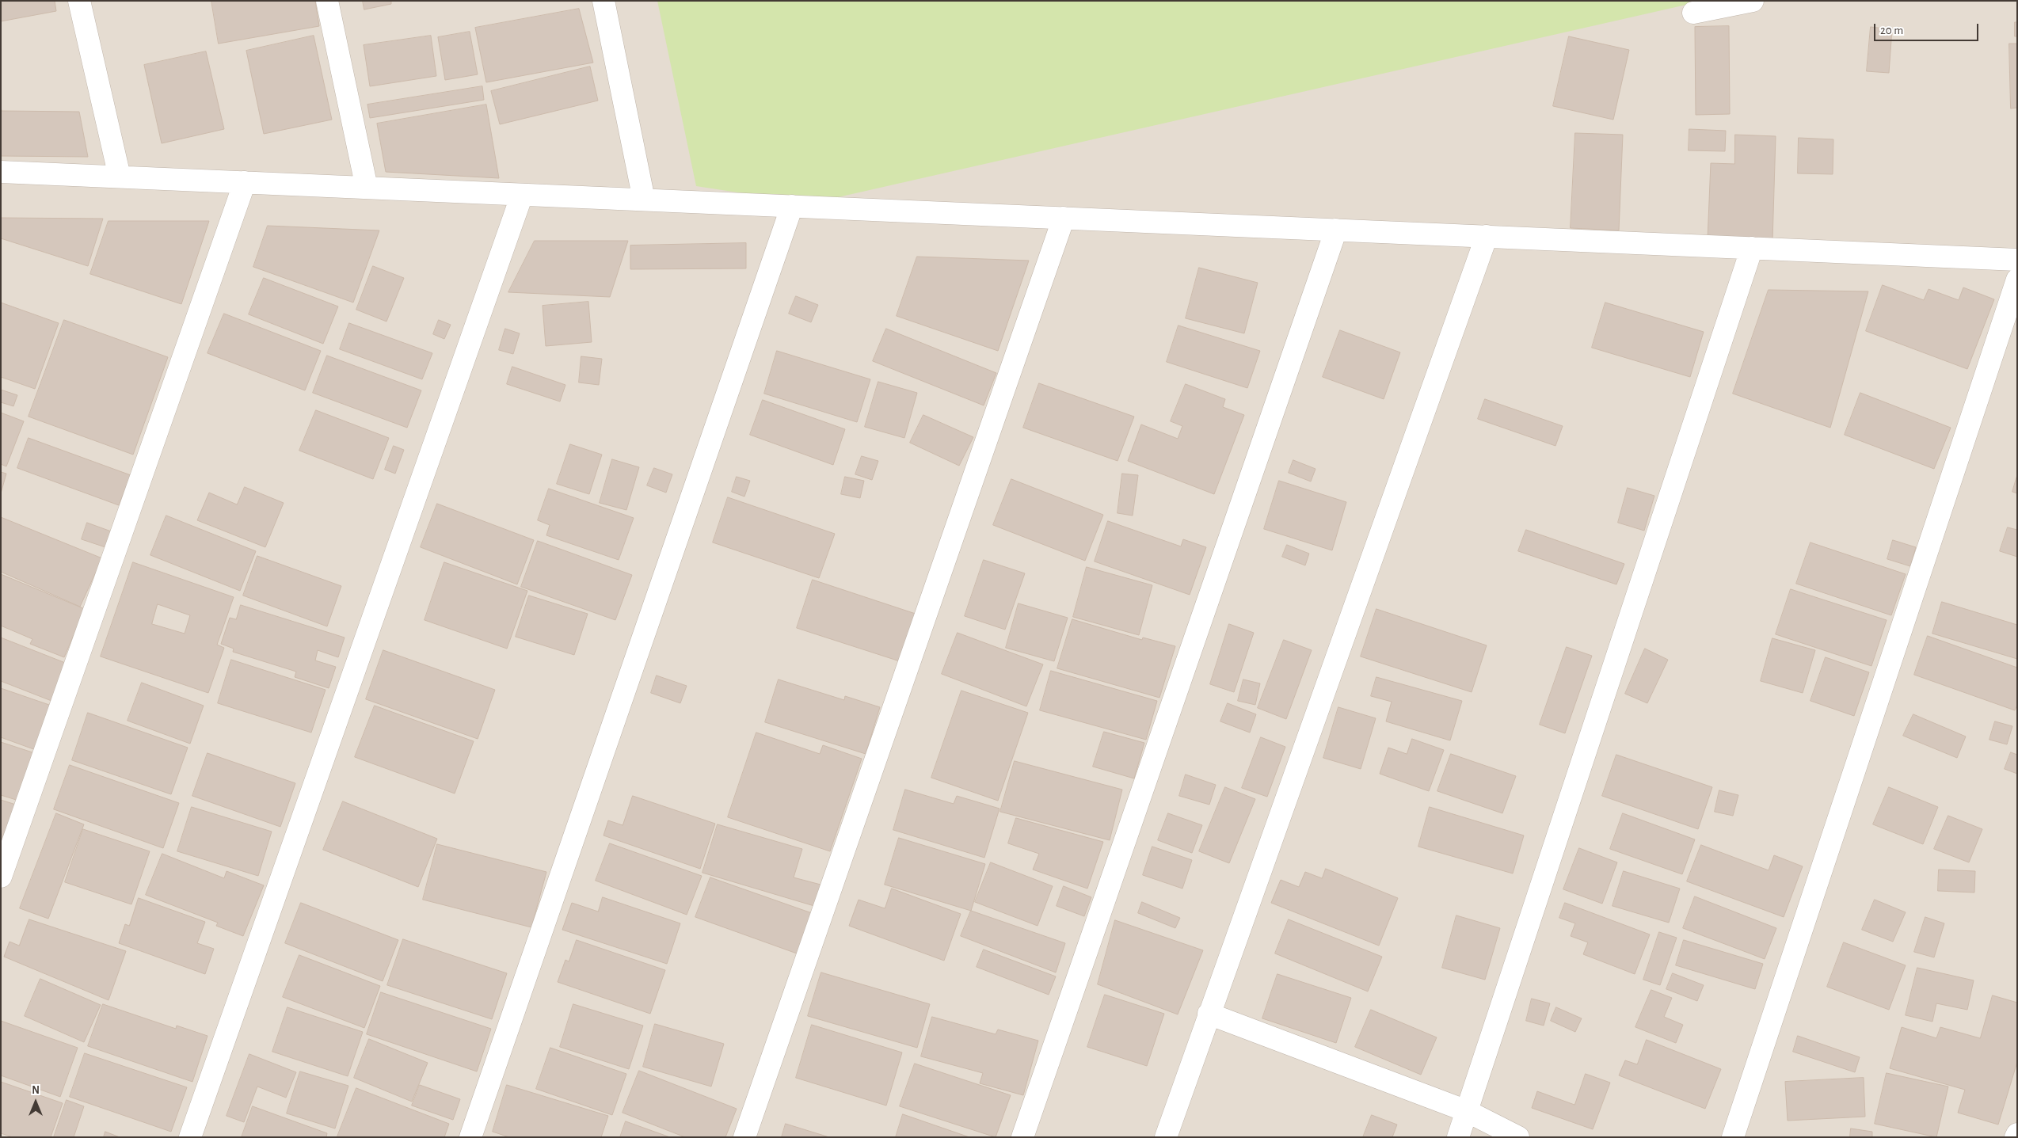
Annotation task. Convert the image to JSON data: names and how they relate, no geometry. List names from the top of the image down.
{
  "scale_bar": "20 m",
  "north": "top"
}
